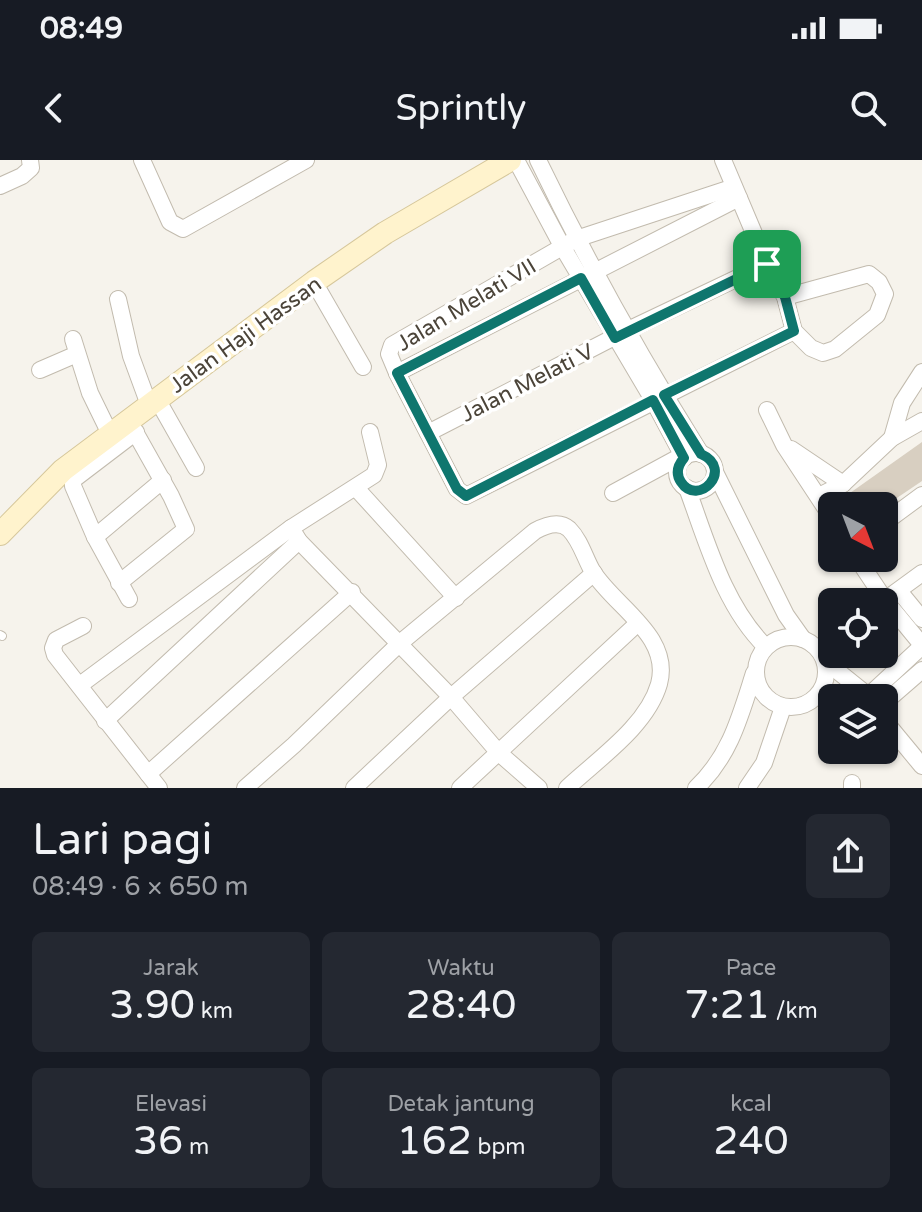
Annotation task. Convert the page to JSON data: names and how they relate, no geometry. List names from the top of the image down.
{
  "streets": {
    "street": ["Jalan Melati VII", "Jalan Haji Hassan", "Jalan Melati V"]
  },
  "crossings": [
    ["Jalan Melati VII", "Jalan Melati V"]
  ],
  "north": "bottom right",
  "page": {
    "status": "08:49",
    "header": "Sprintly",
    "heading": ["Lari pagi", "08:49 · 6 × 650 m"],
    "stats": [
      ["Jarak", "3.90 km"],
      ["Waktu", "28:40"],
      ["Pace", "7:21 /km"],
      ["Elevasi", "36 m"],
      ["Detak jantung", "162 bpm"],
      ["kcal", "240"]
    ]
  }
}
